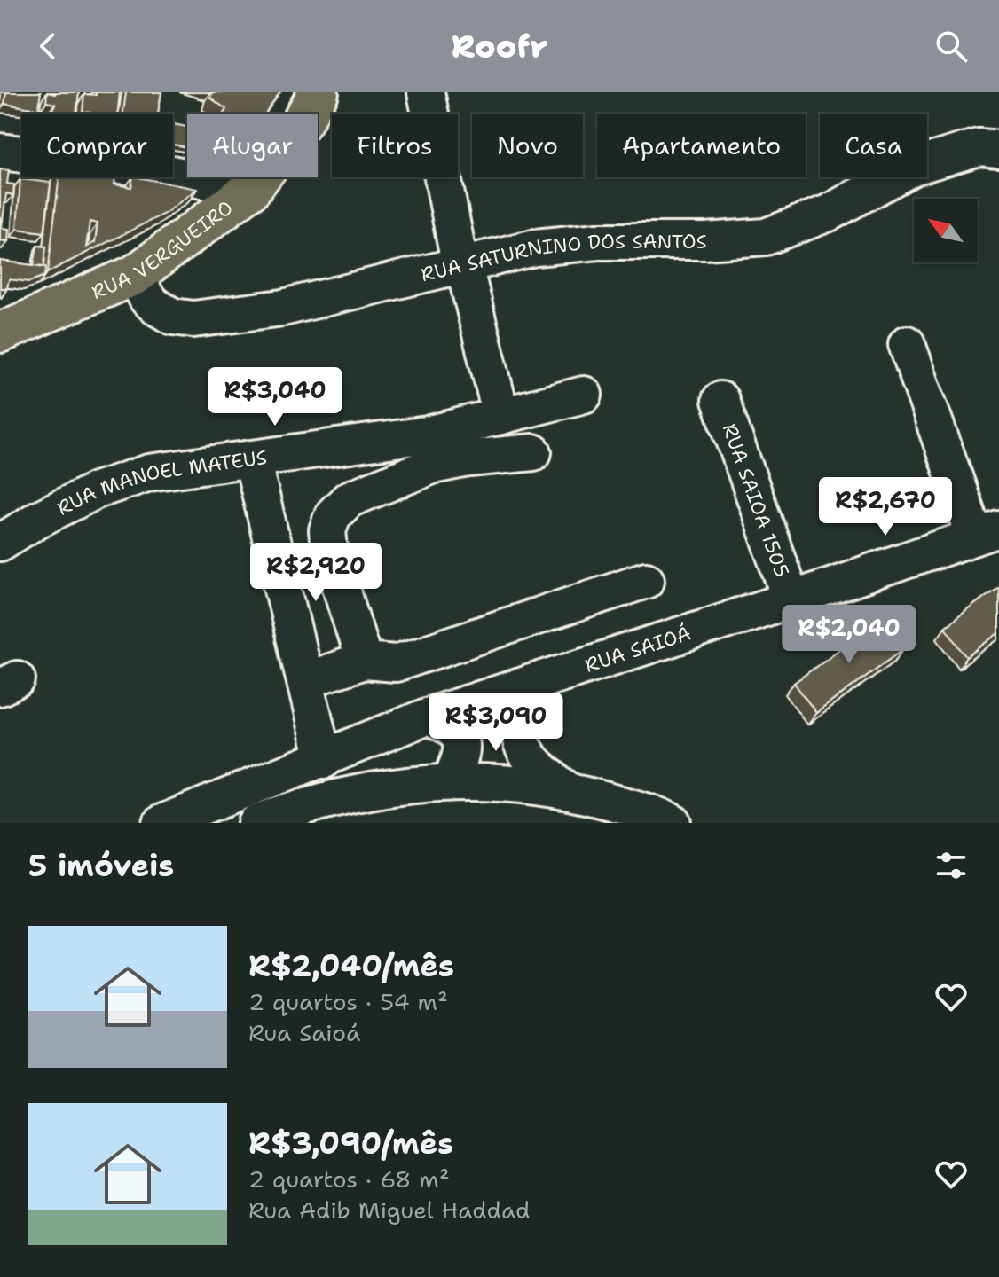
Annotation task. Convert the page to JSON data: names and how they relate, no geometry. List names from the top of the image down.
{
  "streets": {
    "main road": ["RUA VERGUEIRO"],
    "street": [
      "RUA SATURNINO DOS SANTOS",
      "RUA MANOEL MATEUS",
      "RUA SAIOA 1505",
      "RUA SAIOÁ"
    ]
  },
  "crossings": [
    ["RUA VERGUEIRO", "RUA SATURNINO DOS SANTOS"],
    ["RUA SAIOA 1505", "RUA SAIOÁ"]
  ],
  "north": "top left",
  "page": {
    "header": "Roofr",
    "chip": [
      "Comprar",
      "Alugar",
      "Filtros",
      "Novo",
      "Apartamento",
      "Casa"
    ],
    "price": [
      "R$3,040",
      "R$2,670",
      "R$2,920",
      "R$2,040",
      "R$3,090"
    ],
    "heading": "5 imóveis",
    "list": [
      {
        "name": "R$2,040/mês",
        "note": "2 quartos · 54 m² · Rua Saioá"
      },
      {
        "name": "R$3,090/mês",
        "note": "2 quartos · 68 m² · Rua Adib Miguel Haddad"
      }
    ]
  }
}
